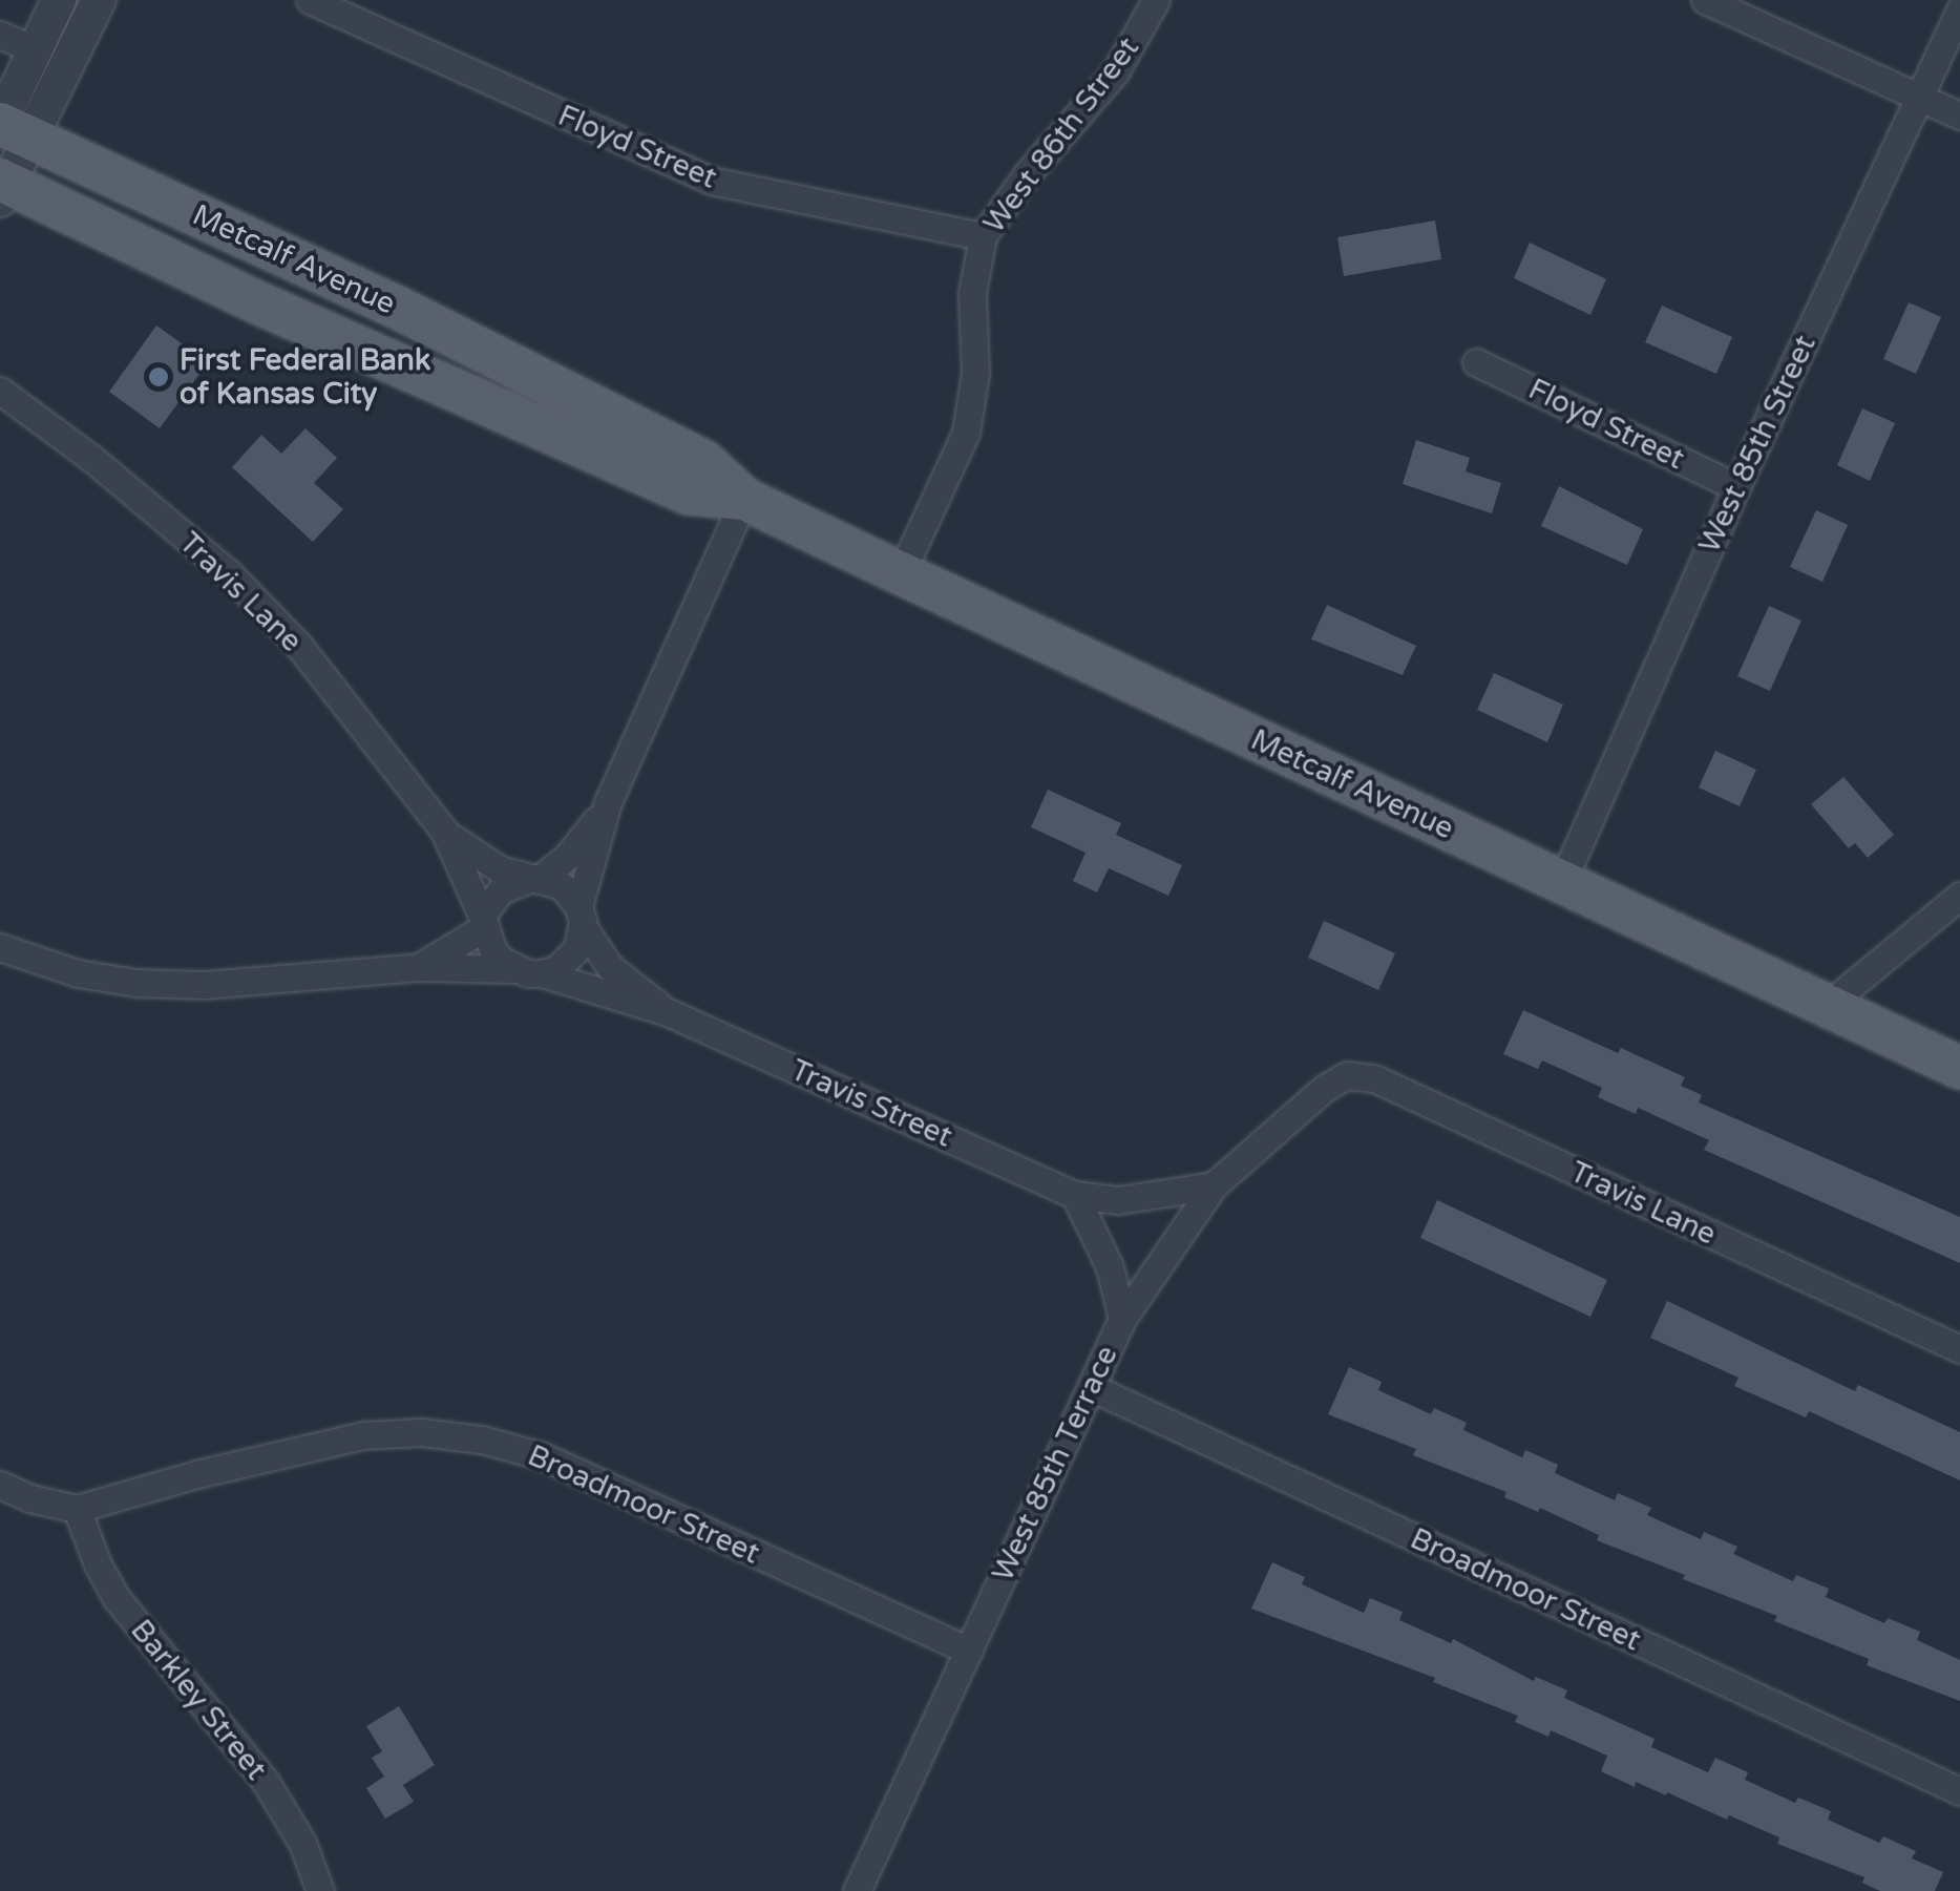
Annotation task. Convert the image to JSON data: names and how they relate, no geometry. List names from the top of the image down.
{
  "streets": {
    "main road": ["Metcalf Avenue"],
    "street": [
      "West 86th Street",
      "Floyd Street",
      "West 85th Street",
      "Travis Lane",
      "Travis Street",
      "West 85th Terrace",
      "Broadmoor Street",
      "Barkley Street"
    ]
  },
  "crossings": [
    ["West 86th Street", "Floyd Street"],
    ["West 86th Street", "Metcalf Avenue"],
    ["Floyd Street", "West 85th Street"],
    ["Metcalf Avenue", "West 85th Street"],
    ["Travis Lane", "Travis Street"],
    ["Travis Lane", "West 85th Terrace"],
    ["Travis Street", "West 85th Terrace"],
    ["West 85th Terrace", "Broadmoor Street"],
    ["Broadmoor Street", "Barkley Street"]
  ],
  "places": ["First Federal Bank of Kansas City"]
}
